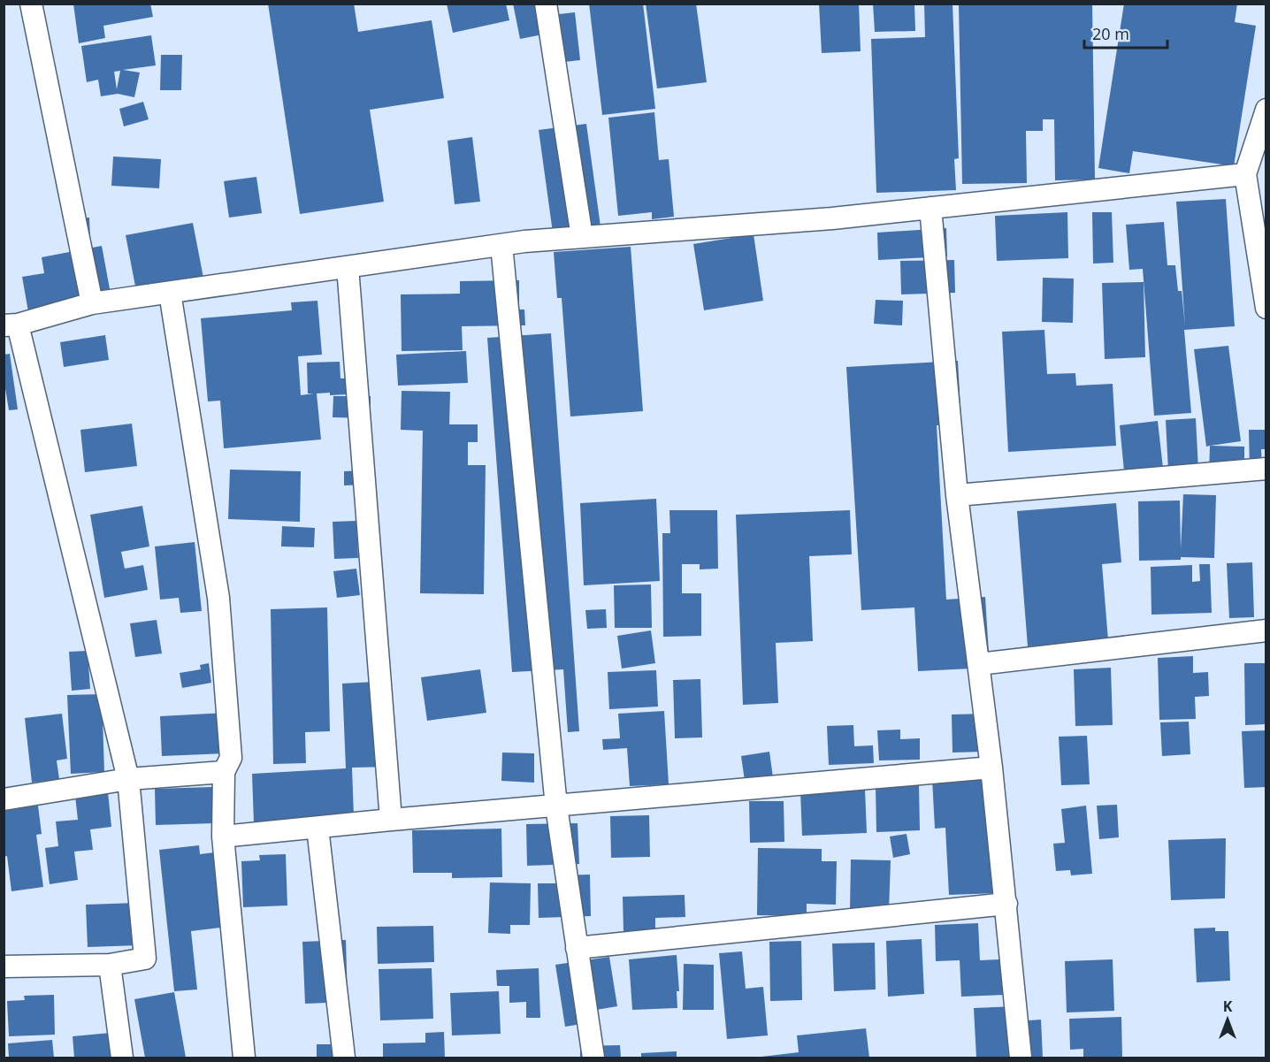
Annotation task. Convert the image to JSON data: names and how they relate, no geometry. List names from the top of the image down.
{
  "scale_bar": "20 m",
  "north": "top"
}
